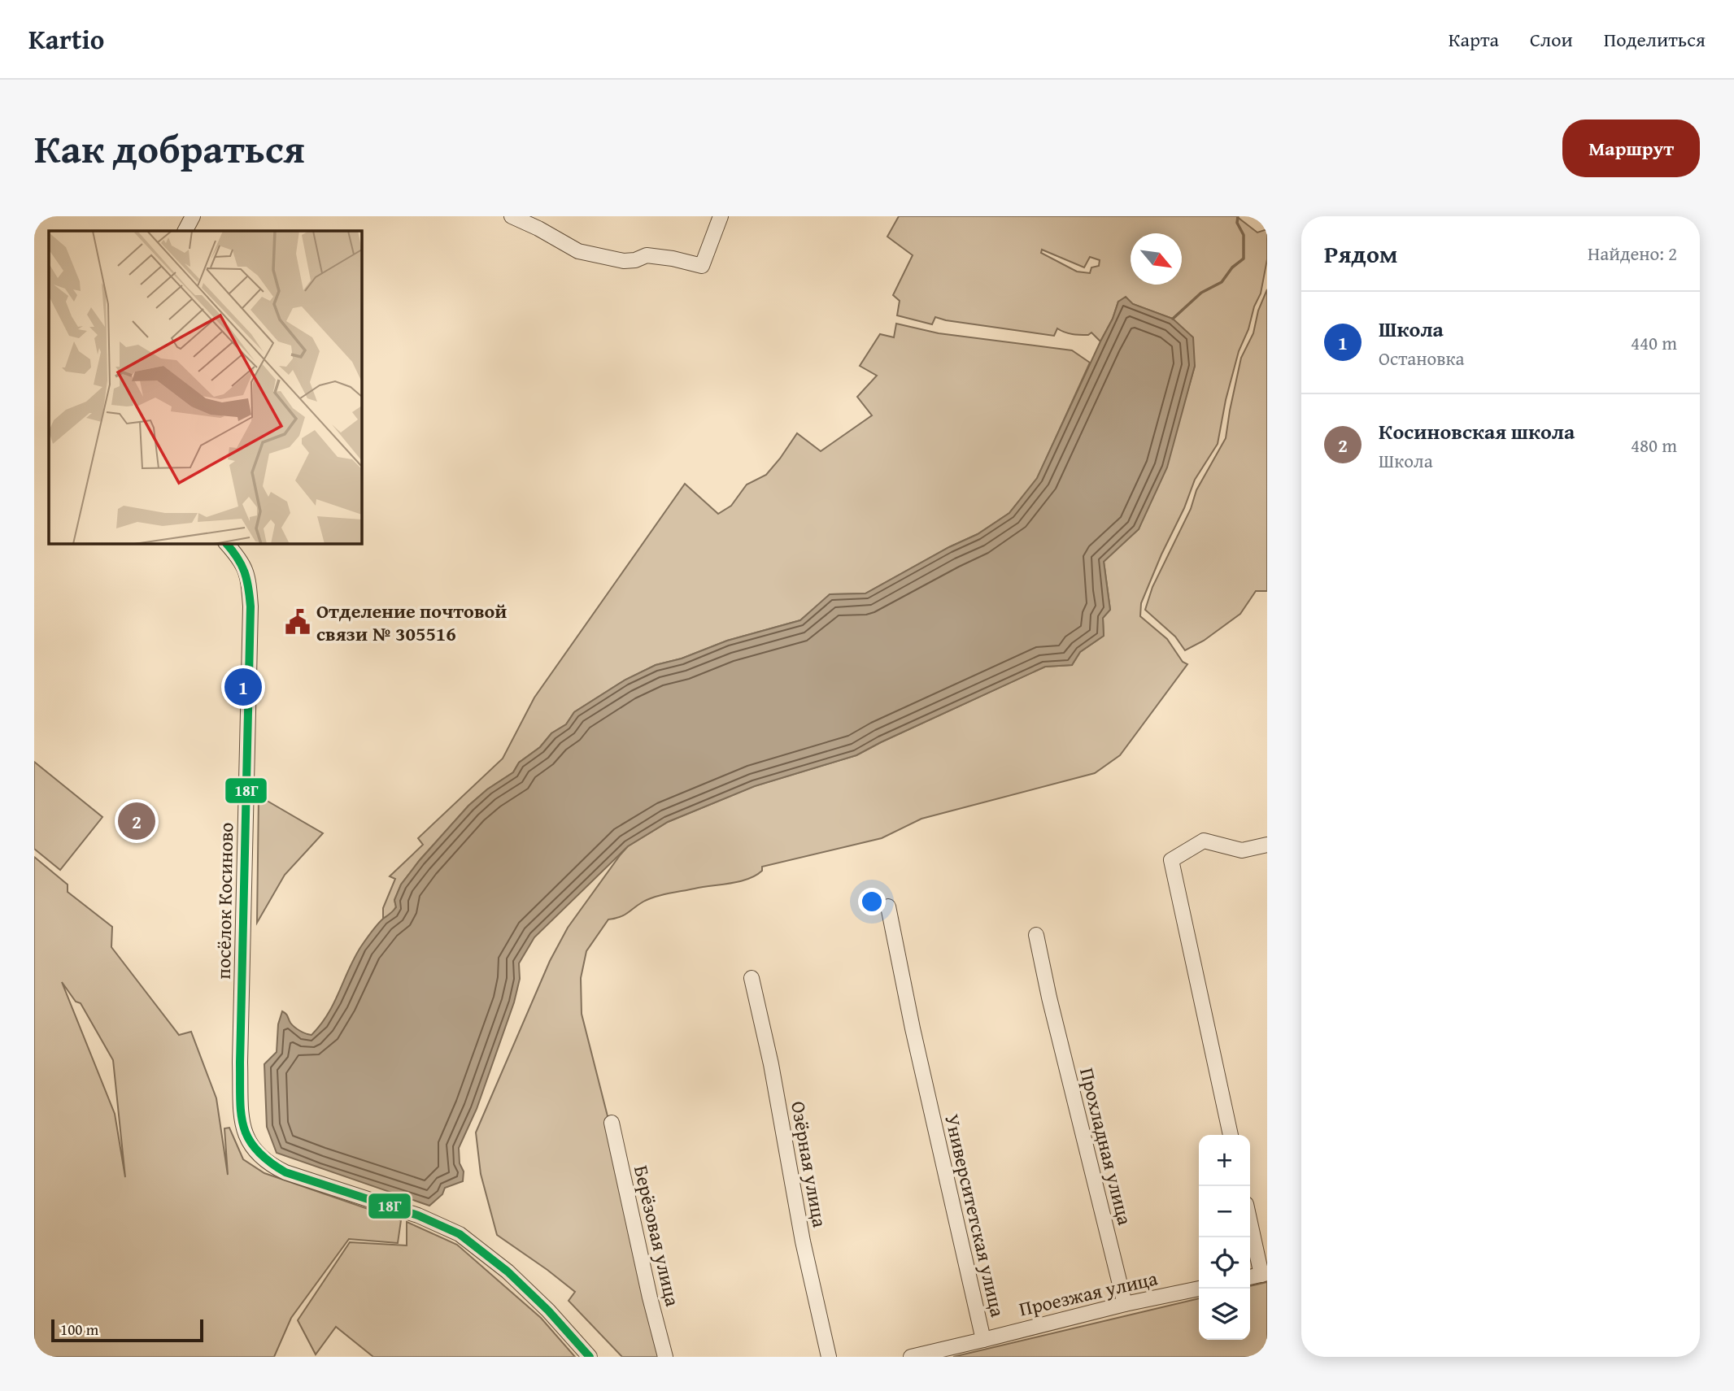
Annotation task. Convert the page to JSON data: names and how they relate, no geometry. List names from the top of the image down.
{
  "streets": {
    "street": [
      "посёлок Косиново",
      "Прохладная улица",
      "Озёрная улица",
      "Университетская улица",
      "Берёзовая улица",
      "Проезжая улица"
    ]
  },
  "crossings": [
    ["Прохладная улица", "Проезжая улица"],
    ["Университетская улица", "Проезжая улица"]
  ],
  "places": {
    "public building": ["Отделение почтовой связи № 305516"]
  },
  "lines": ["transit line 18Г"],
  "scale_bar": "100 m",
  "north": "bottom right",
  "page": {
    "header": "Kartio",
    "nav": ["Карта", "Слои", "Поделиться"],
    "title": "Как добраться",
    "buttons": "Маршрут",
    "heading": ["Рядом", "Найдено: 2"],
    "list": [
      {
        "mark": "1",
        "name": "Школа",
        "note": "Остановка",
        "value": "440 m"
      },
      {
        "mark": "2",
        "name": "Косиновская школа",
        "note": "Школа",
        "value": "480 m"
      }
    ],
    "pins": ["1", "2"],
    "map_buttons": ["+", "−"],
    "scale": "100 m"
  }
}
